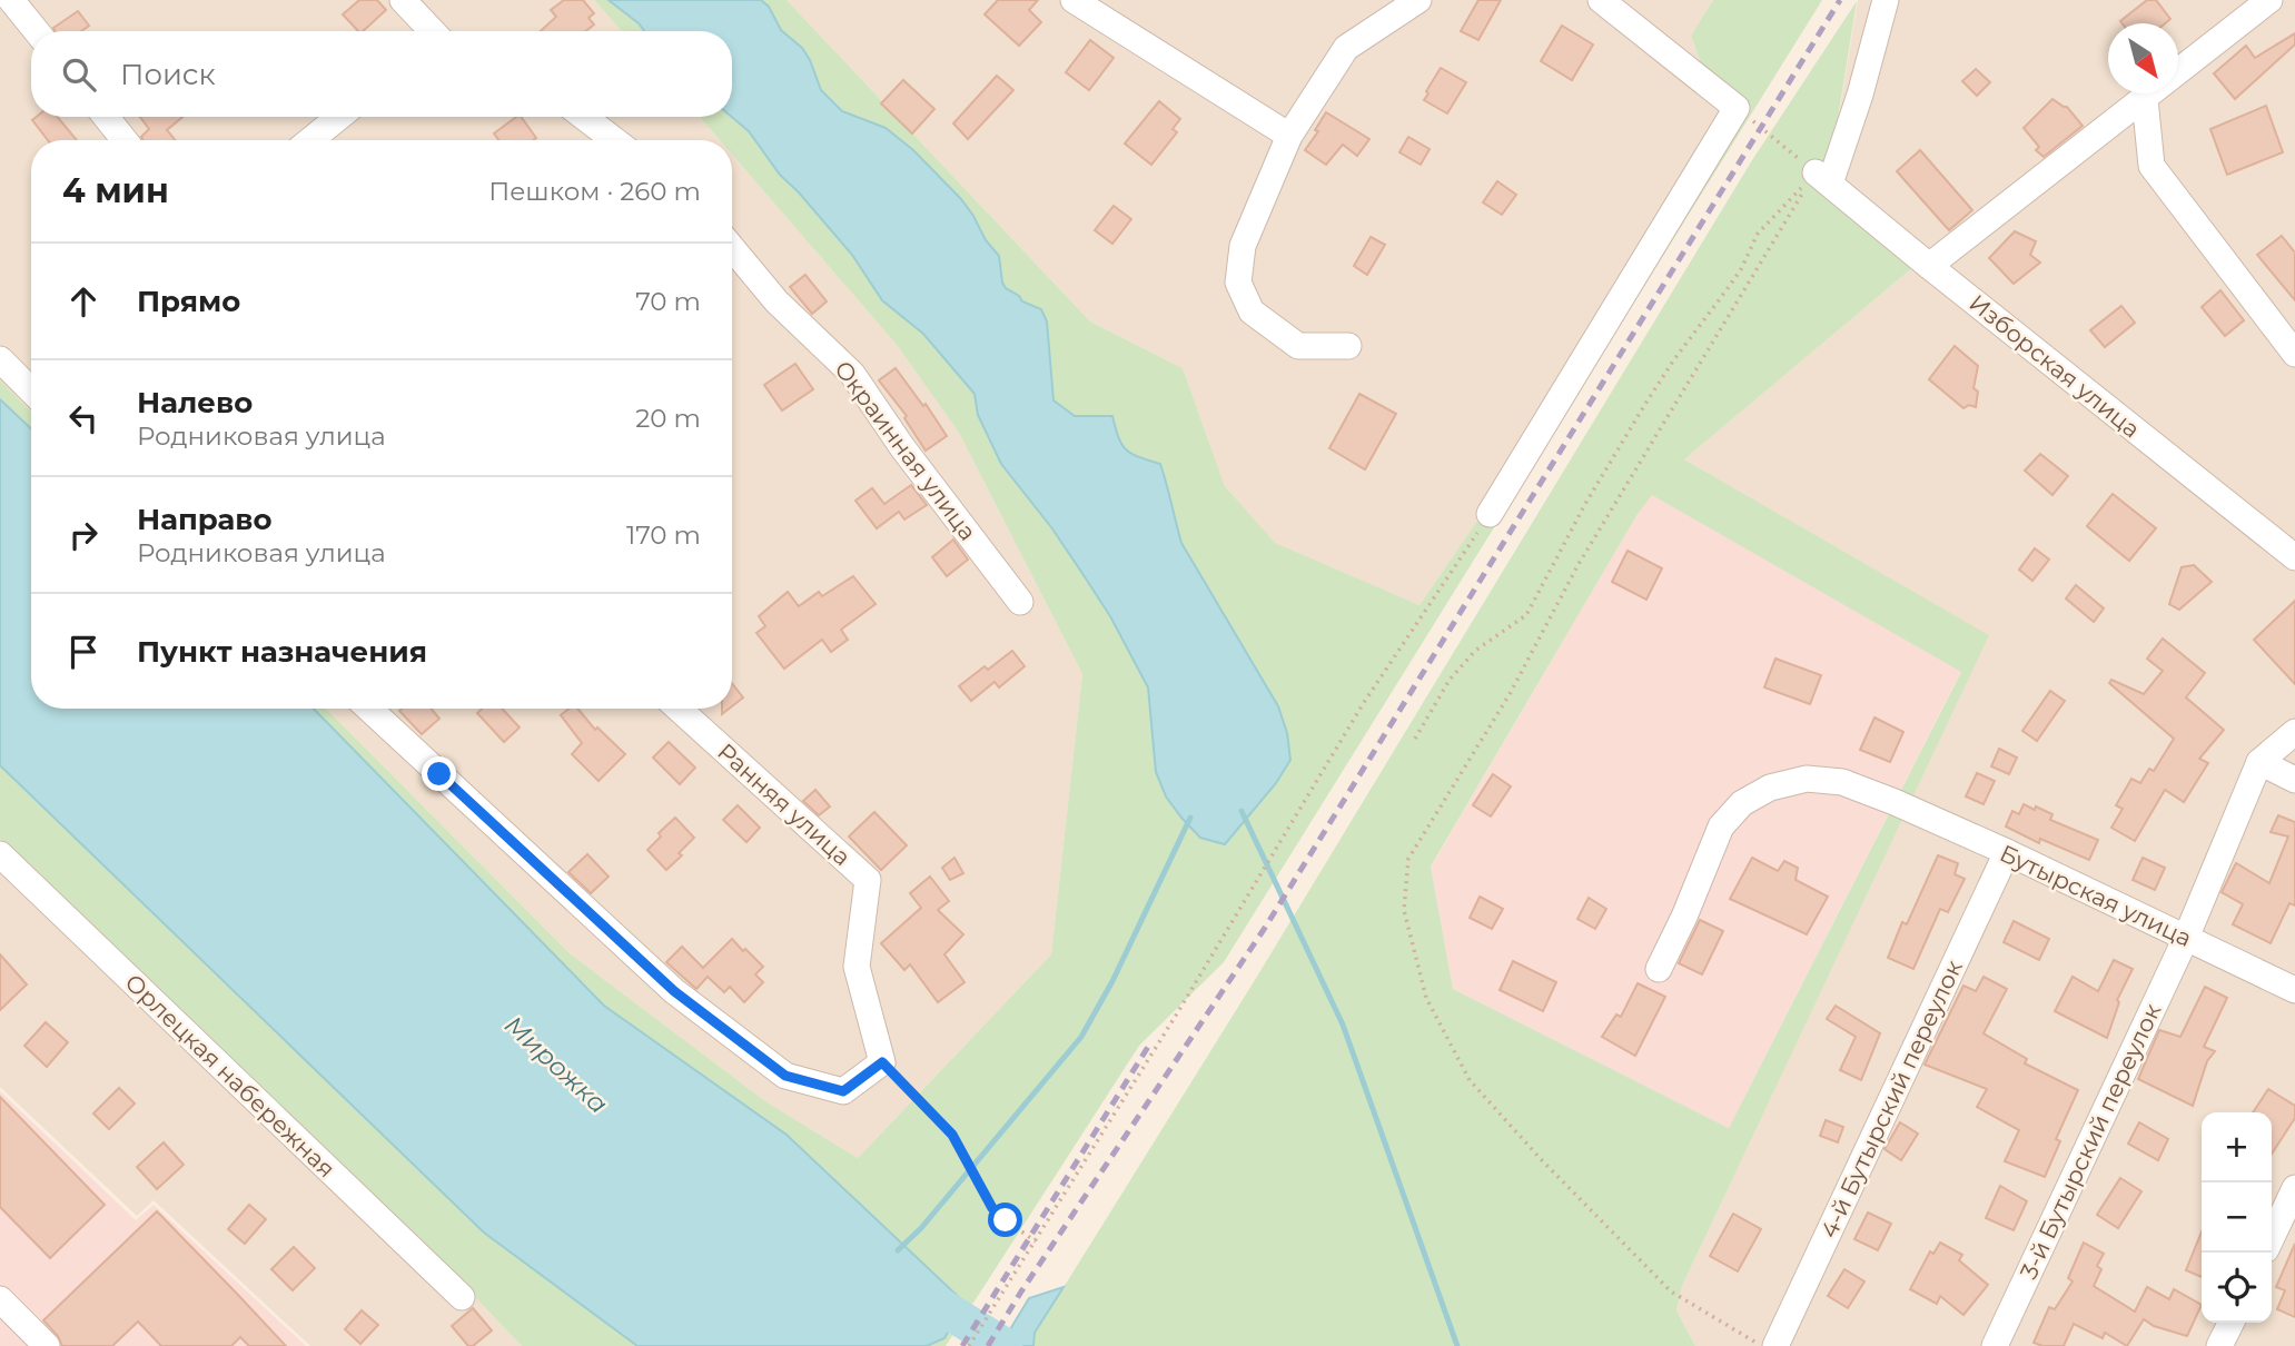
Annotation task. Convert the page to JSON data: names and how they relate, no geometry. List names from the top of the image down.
{
  "streets": {
    "street": [
      "Изборская улица",
      "Окраинная улица",
      "Ранняя улица",
      "Бутырская улица",
      "Орлецкая набережная",
      "4-й Бутырский переулок",
      "3-й Бутырский переулок"
    ]
  },
  "crossings": [
    ["Бутырская улица", "4-й Бутырский переулок"],
    ["Бутырская улица", "3-й Бутырский переулок"]
  ],
  "water": ["Мирожка"],
  "north": "bottom right",
  "page": {
    "search": "Поиск",
    "heading": ["4 мин", "Пешком · 260 m"],
    "list": [
      ["Прямо", "70 m"],
      ["Налево", "Родниковая улица", "20 m"],
      ["Направо", "Родниковая улица", "170 m"],
      "Пункт назначения"
    ],
    "map_buttons": ["+", "−"]
  }
}
